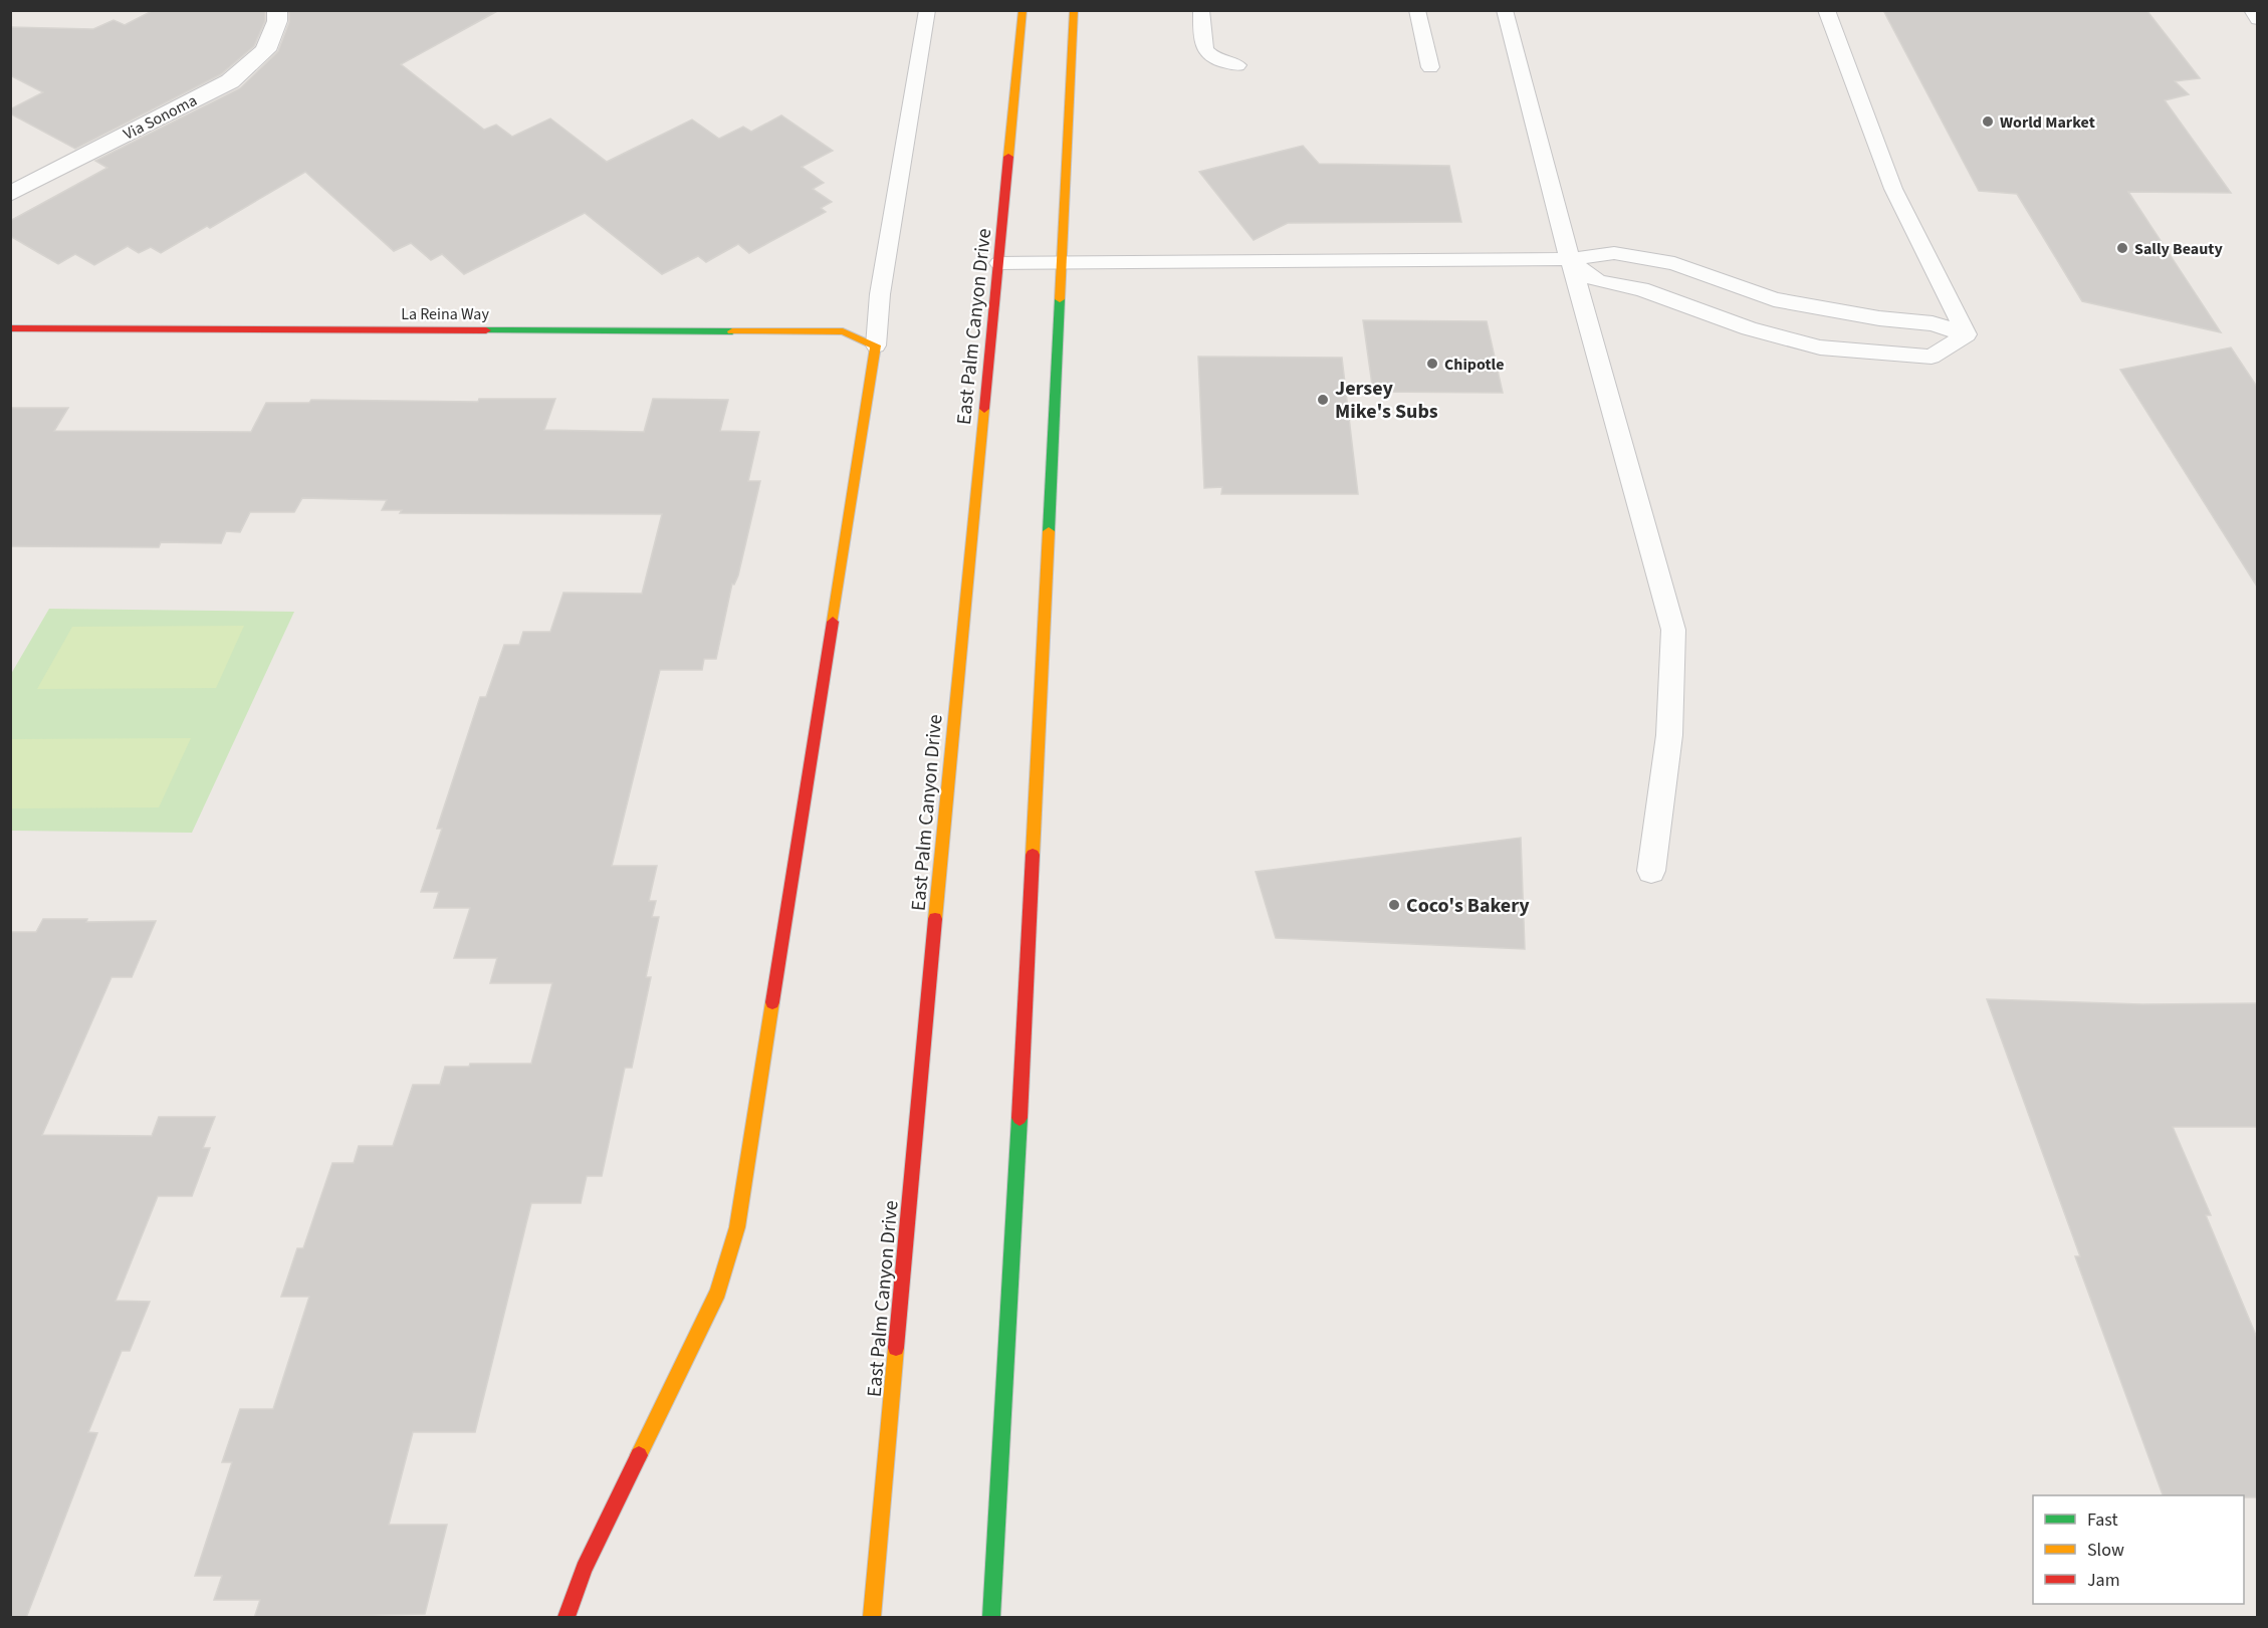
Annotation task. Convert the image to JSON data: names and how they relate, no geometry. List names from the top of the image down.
{
  "streets": {
    "main road": ["La Reina Way", "East Palm Canyon Drive"],
    "street": ["Via Sonoma"]
  },
  "places": [
    "World Market",
    "Sally Beauty",
    "Chipotle",
    "Jersey Mike's Subs",
    "Coco's Bakery"
  ],
  "legend": ["Fast", "Slow", "Jam"]
}
